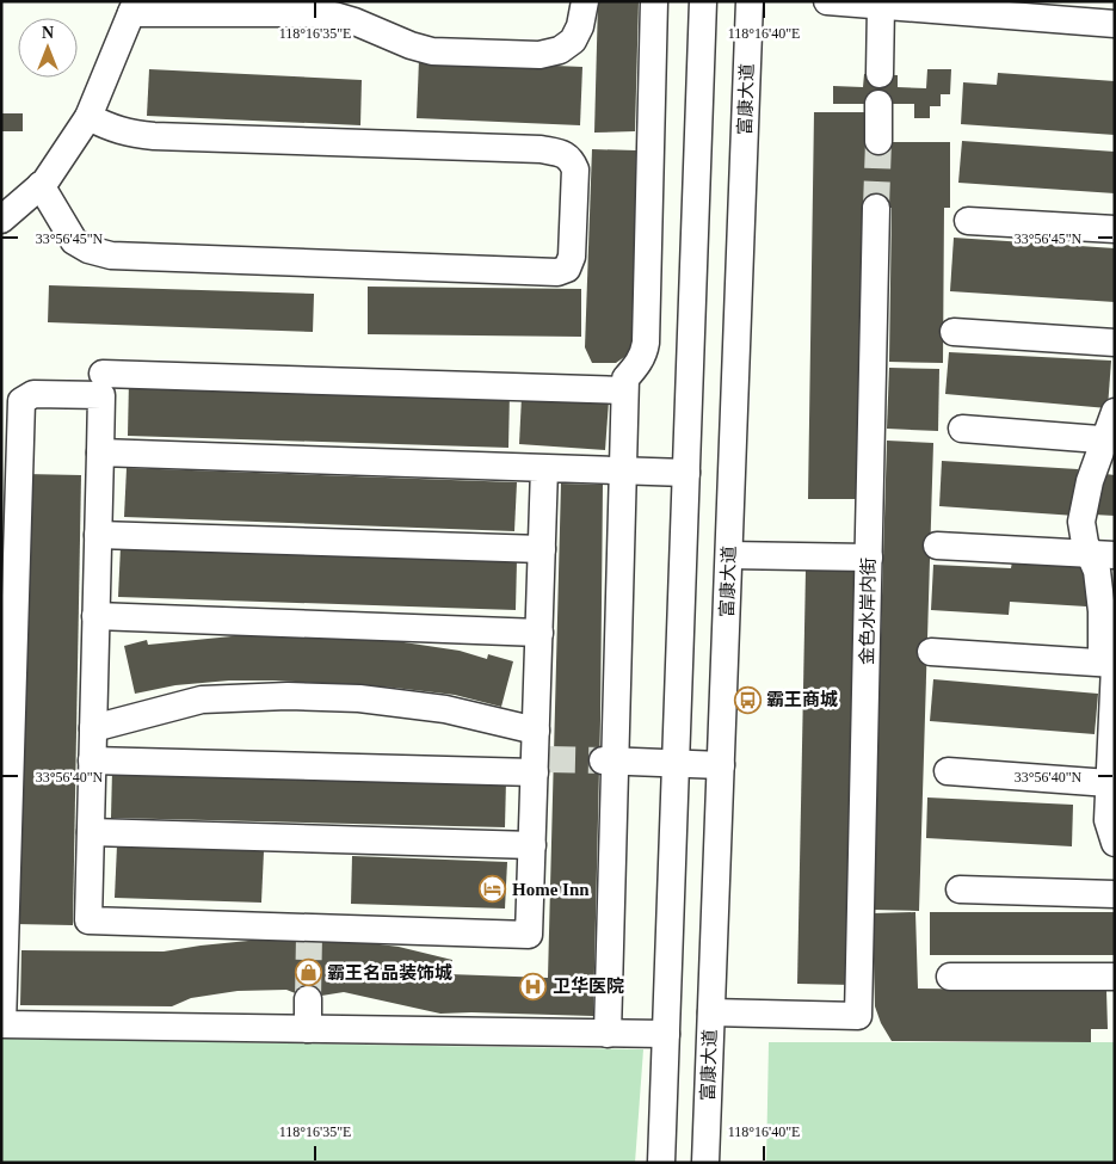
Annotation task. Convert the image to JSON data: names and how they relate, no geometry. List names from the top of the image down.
{
  "streets": {
    "street": ["富康大道", "金色水岸内街"]
  },
  "crossings": [
    ["富康大道", "金色水岸内街"]
  ],
  "places": {
    "bus stop": ["霸王商城"],
    "hotel": ["Home Inn"],
    "shop": ["霸王名品装饰城"],
    "hospital": ["卫华医院"]
  },
  "north": "top",
  "coordinates": [
    "118°16'35\"E",
    "118°16'40\"E",
    "33°56'45\"N",
    "33°56'40\"N"
  ]
}
